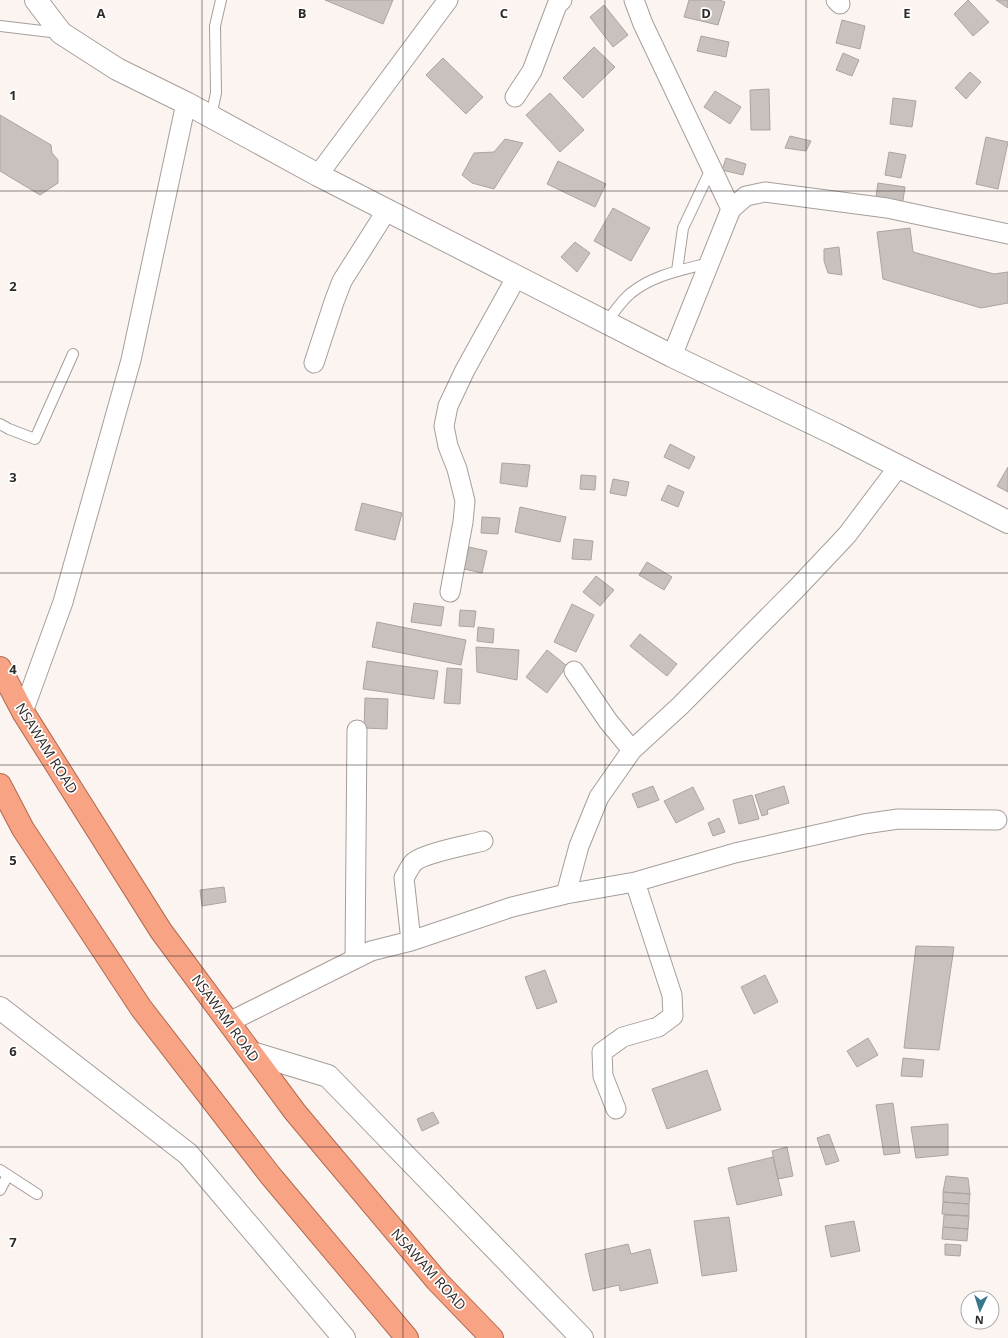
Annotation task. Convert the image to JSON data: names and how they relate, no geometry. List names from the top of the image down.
{
  "streets": {
    "highway": ["NSAWAM ROAD"]
  },
  "north": "bottom",
  "grid": {
    "columns": [
      "A",
      "B",
      "C",
      "D",
      "E"
    ],
    "rows": [
      "1",
      "2",
      "3",
      "4",
      "5",
      "6",
      "7"
    ]
  }
}
